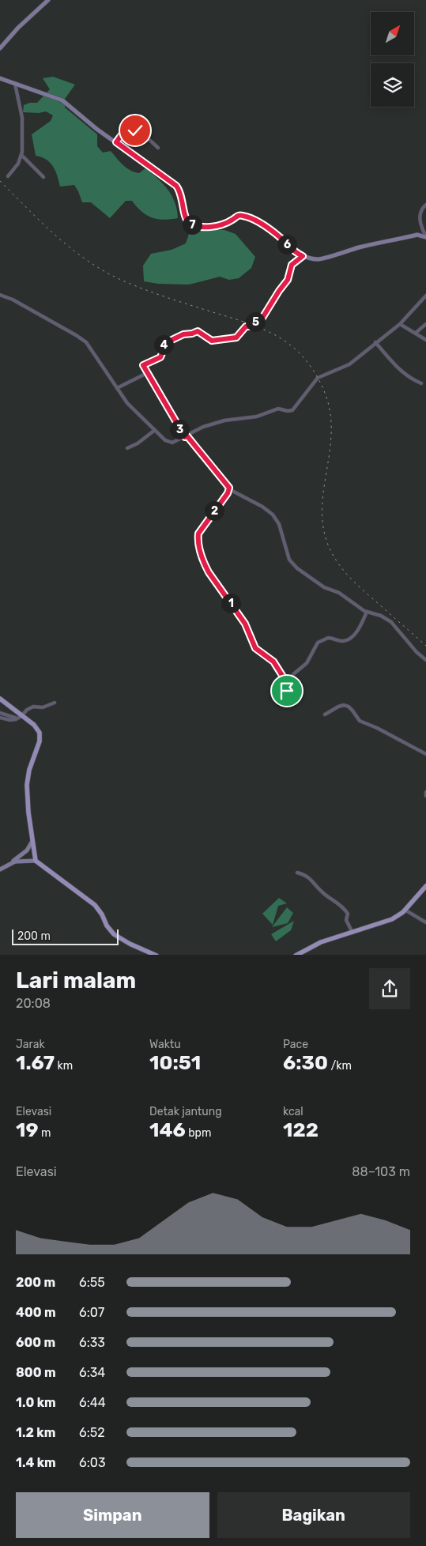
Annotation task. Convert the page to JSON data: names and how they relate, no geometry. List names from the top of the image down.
{
  "scale_bar": "200 m",
  "north": "top right",
  "page": {
    "pins": [
      "7",
      "6",
      "5",
      "4",
      "3",
      "2",
      "1"
    ],
    "scale": "200 m",
    "heading": ["Lari malam", "20:08"],
    "stats": [
      ["Jarak", "1.67 km"],
      ["Waktu", "10:51"],
      ["Pace", "6:30 /km"],
      ["Elevasi", "19 m"],
      ["Detak jantung", "146 bpm"],
      ["kcal", "122"]
    ],
    "chart": ["Elevasi", "88–103 m"],
    "list": [
      {
        "name": "200 m",
        "note": "6:55"
      },
      {
        "name": "400 m",
        "note": "6:07"
      },
      {
        "name": "600 m",
        "note": "6:33"
      },
      {
        "name": "800 m",
        "note": "6:34"
      },
      {
        "name": "1.0 km",
        "note": "6:44"
      },
      {
        "name": "1.2 km",
        "note": "6:52"
      },
      {
        "name": "1.4 km",
        "note": "6:03"
      }
    ],
    "buttons": ["Simpan", "Bagikan"]
  }
}
